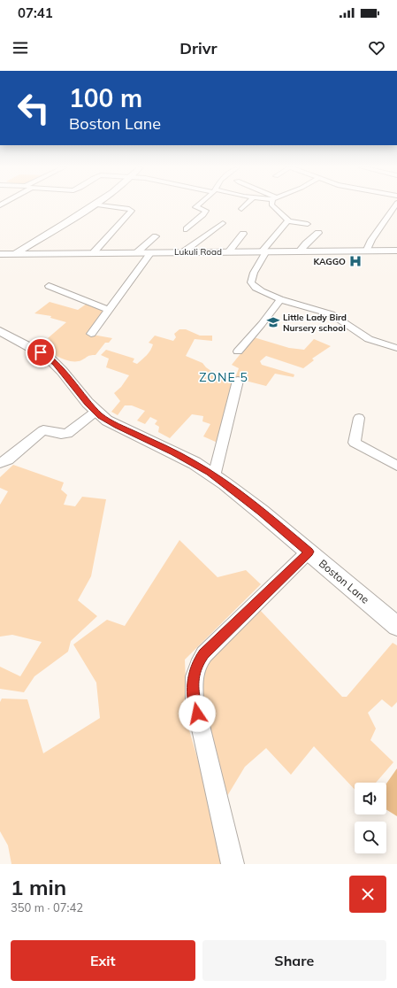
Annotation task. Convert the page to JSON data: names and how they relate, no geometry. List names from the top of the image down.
{
  "streets": {
    "street": ["Lukuli Road", "Boston Lane"]
  },
  "districts": ["ZONE 5"],
  "places": {
    "hospital": ["KAGGO"],
    "school or university": ["Little Lady Bird Nursery school"]
  },
  "page": {
    "status": "07:41",
    "header": "Drivr",
    "turn": ["100 m", "Boston Lane"],
    "heading": ["1 min", "350 m · 07:42"],
    "buttons": ["Exit", "Share"]
  }
}
